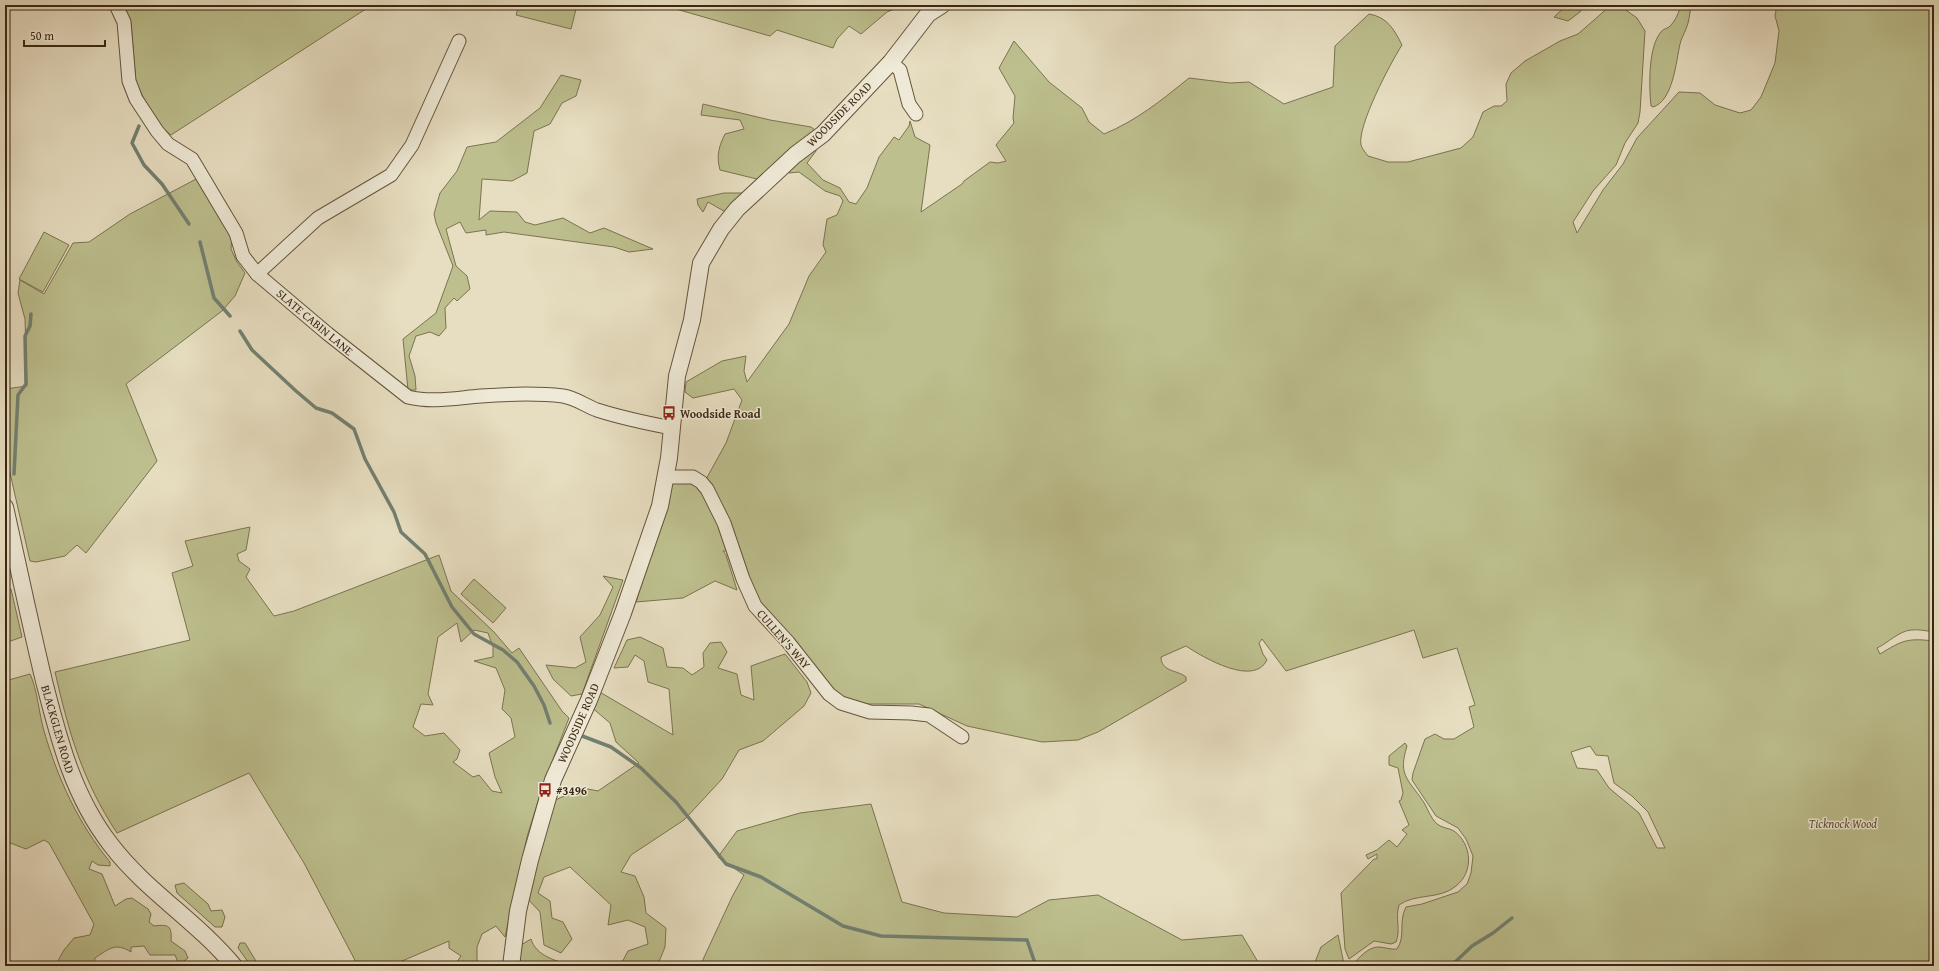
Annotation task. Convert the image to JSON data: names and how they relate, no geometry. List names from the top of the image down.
{
  "streets": {
    "street": [
      "WOODSIDE ROAD",
      "SLATE CABIN LANE",
      "CULLEN'S WAY",
      "BLACKGLEN ROAD"
    ]
  },
  "crossings": [
    ["WOODSIDE ROAD", "SLATE CABIN LANE"],
    ["WOODSIDE ROAD", "CULLEN'S WAY"]
  ],
  "parks": ["Ticknock Wood"],
  "places": {
    "bus stop": ["Woodside Road", "#3496"]
  },
  "scale_bar": "50 m"
}
